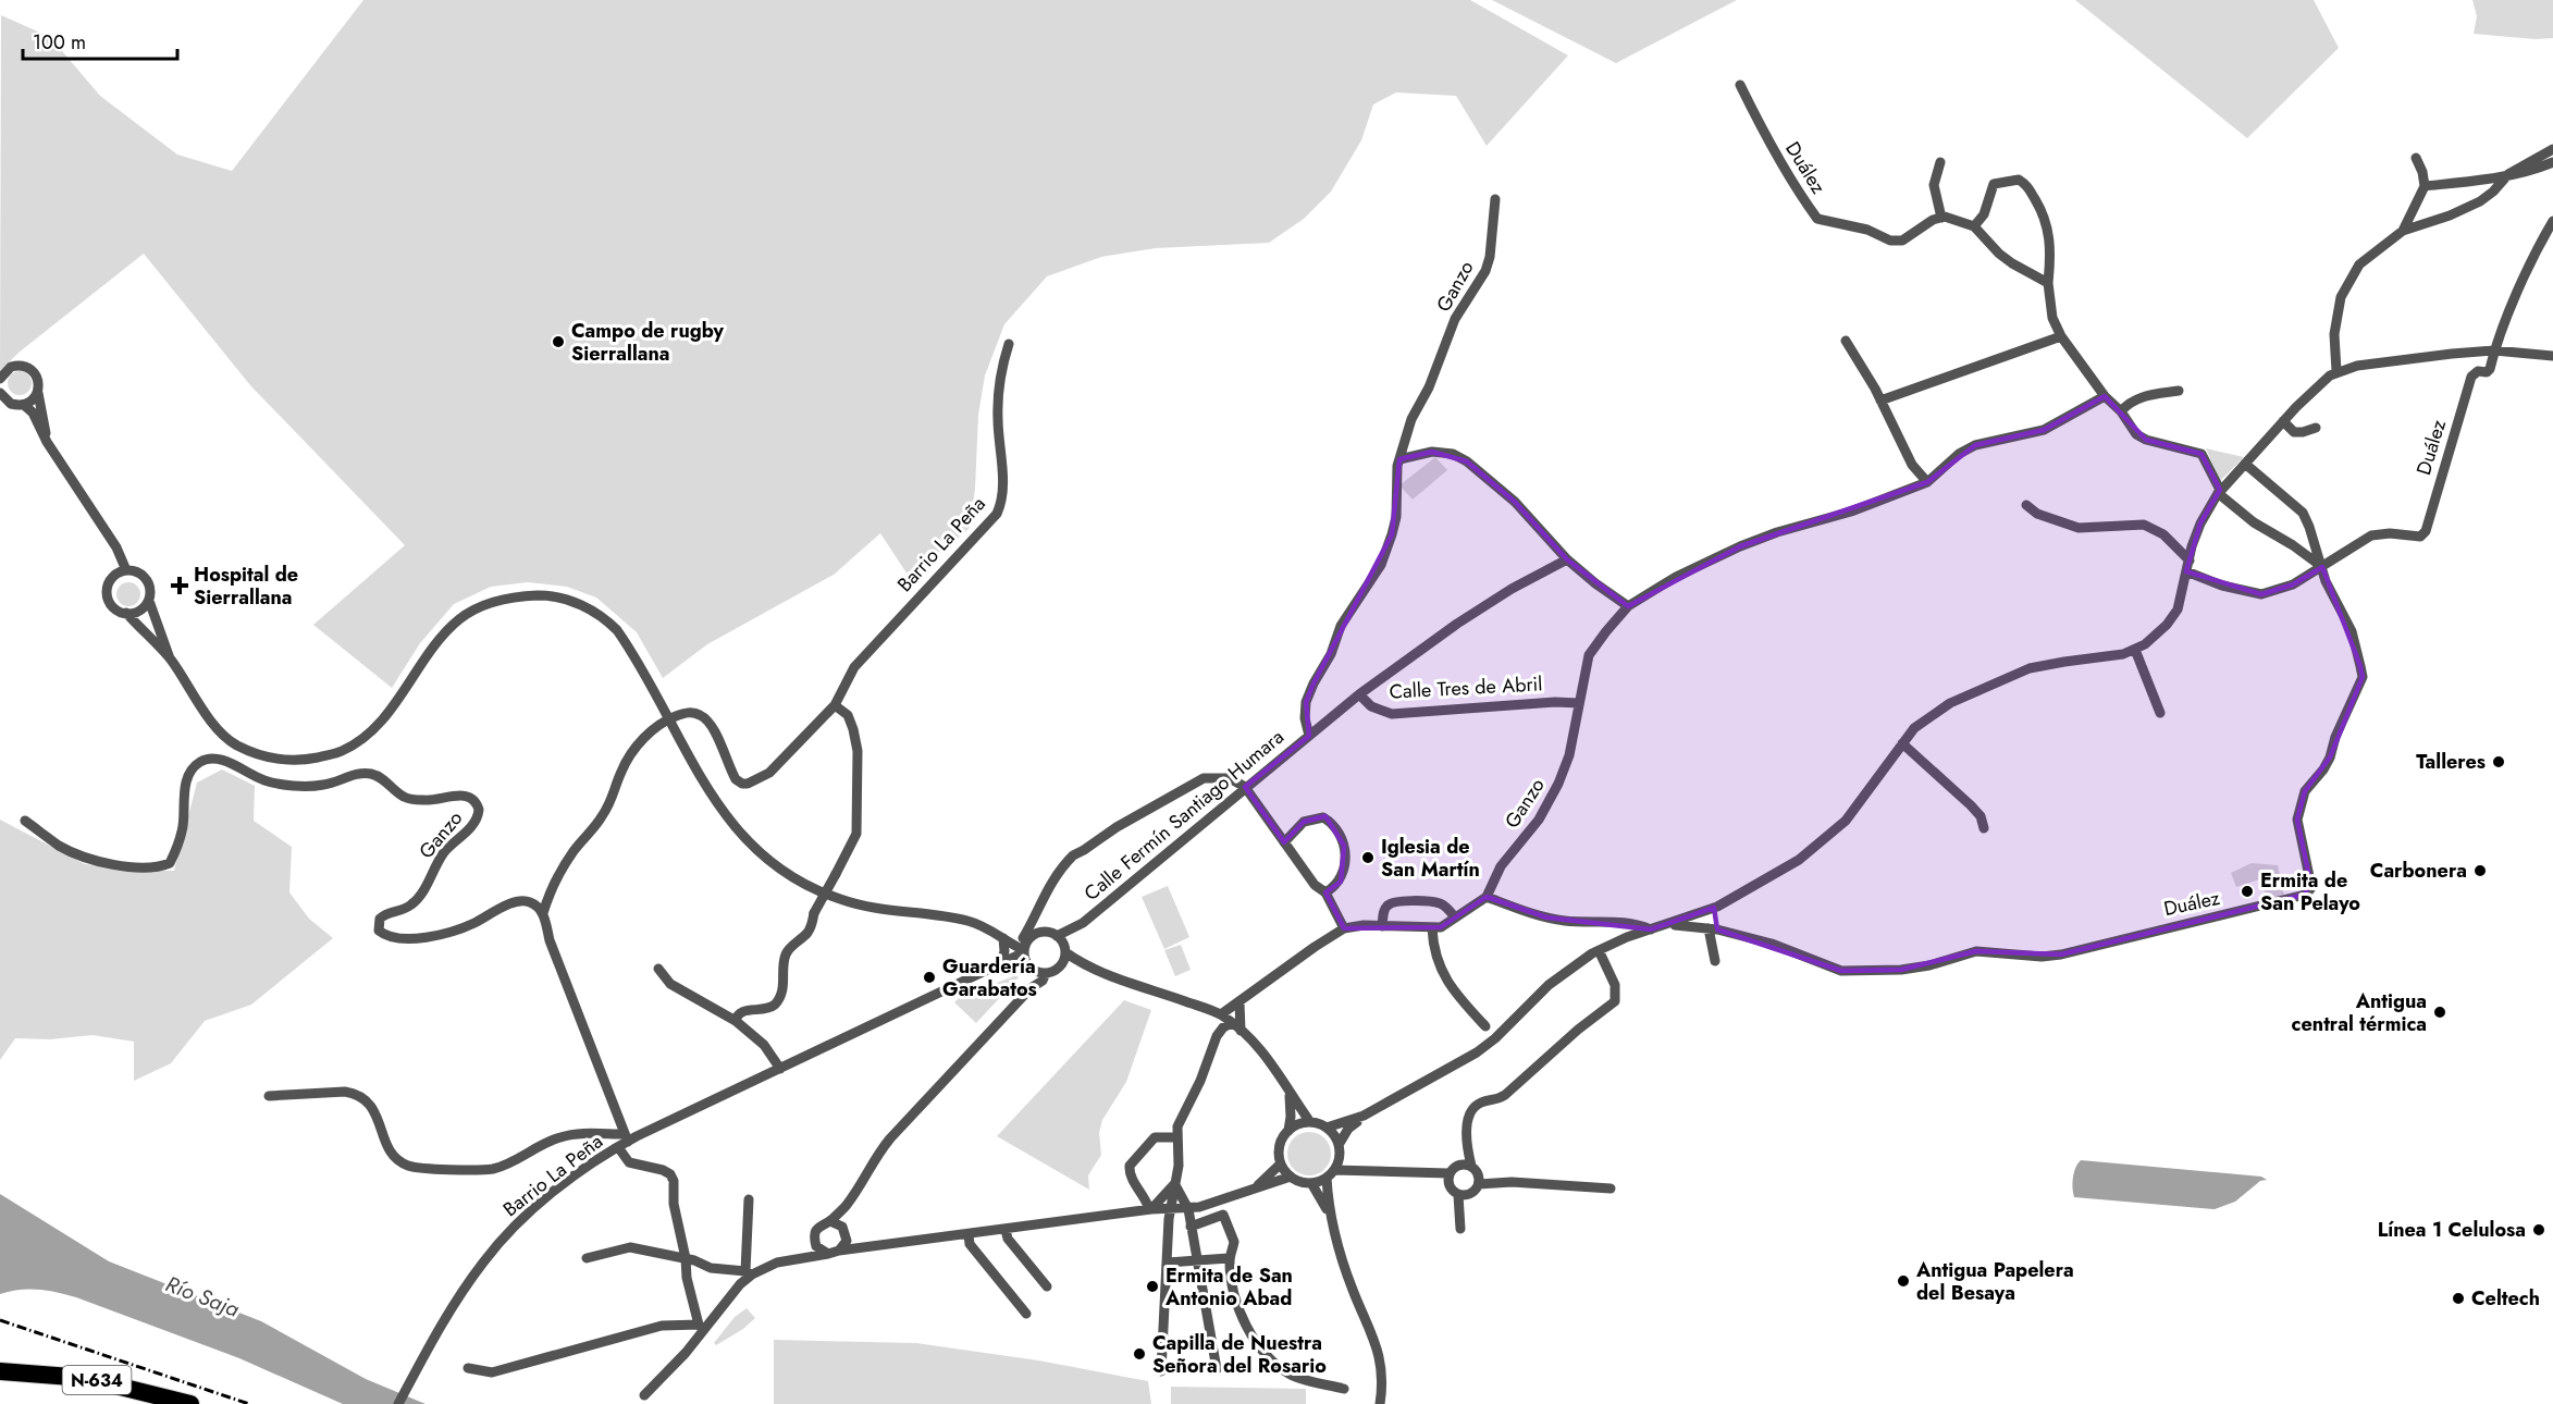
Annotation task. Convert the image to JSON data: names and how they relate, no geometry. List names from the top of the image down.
{
  "streets": {
    "highway": ["N-634"],
    "street": [
      "Duález",
      "Ganzo",
      "Barrio La Peña",
      "Calle Tres de Abril",
      "Calle Fermín Santiago Humara"
    ]
  },
  "crossings": [
    ["Ganzo", "Calle Tres de Abril"],
    ["Ganzo", "Calle Fermín Santiago Humara"],
    ["Barrio La Peña", "Calle Fermín Santiago Humara"],
    ["Calle Tres de Abril", "Calle Fermín Santiago Humara"]
  ],
  "water": ["Río Saja"],
  "places": {
    "other": [
      "Campo de rugby Sierrallana",
      "Talleres",
      "Iglesia de San Martín",
      "Carbonera",
      "Ermita de San Pelayo",
      "Guardería Garabatos",
      "Antigua central térmica",
      "Línea 1 Celulosa",
      "Antigua Papelera del Besaya",
      "Ermita de San Antonio Abad",
      "Celtech",
      "Capilla de Nuestra Señora del Rosario"
    ],
    "health": ["Hospital de Sierrallana"]
  },
  "scale_bar": "100 m"
}
